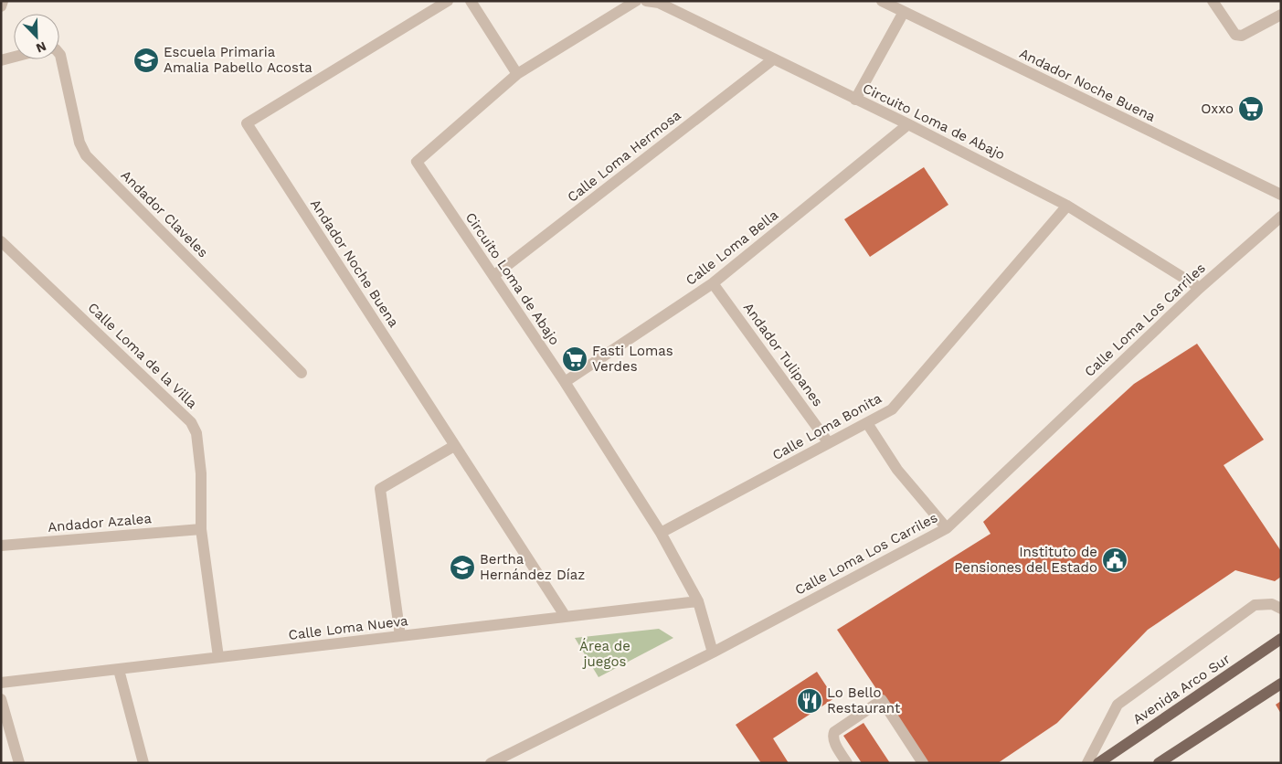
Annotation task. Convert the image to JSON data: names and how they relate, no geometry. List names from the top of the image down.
{
  "streets": {
    "main road": ["Avenida Arco Sur"],
    "street": [
      "Andador Noche Buena",
      "Circuito Loma de Abajo",
      "Calle Loma Hermosa",
      "Andador Claveles",
      "Calle Loma Bella",
      "Calle Loma Los Carriles",
      "Andador Tulipanes",
      "Calle Loma de la Villa",
      "Calle Loma Bonita",
      "Andador Azalea",
      "Calle Loma Nueva"
    ]
  },
  "crossings": [
    ["Andador Noche Buena", "Calle Loma Nueva"],
    ["Circuito Loma de Abajo", "Calle Loma Hermosa"],
    ["Circuito Loma de Abajo", "Calle Loma Bella"],
    ["Circuito Loma de Abajo", "Calle Loma Los Carriles"],
    ["Circuito Loma de Abajo", "Calle Loma Bonita"],
    ["Circuito Loma de Abajo", "Calle Loma Nueva"],
    ["Calle Loma Bella", "Andador Tulipanes"],
    ["Andador Tulipanes", "Calle Loma Bonita"],
    ["Calle Loma de la Villa", "Andador Azalea"],
    ["Calle Loma de la Villa", "Calle Loma Nueva"]
  ],
  "parks": ["Área de juegos"],
  "places": {
    "school or university": ["Escuela Primaria Amalia Pabello Acosta", "Bertha Hernández Díaz"],
    "supermarket": ["Oxxo", "Fasti Lomas Verdes"],
    "public building": ["Instituto de Pensiones del Estado"],
    "restaurant": ["Lo Bello Restaurant"]
  },
  "north": "bottom right"
}
